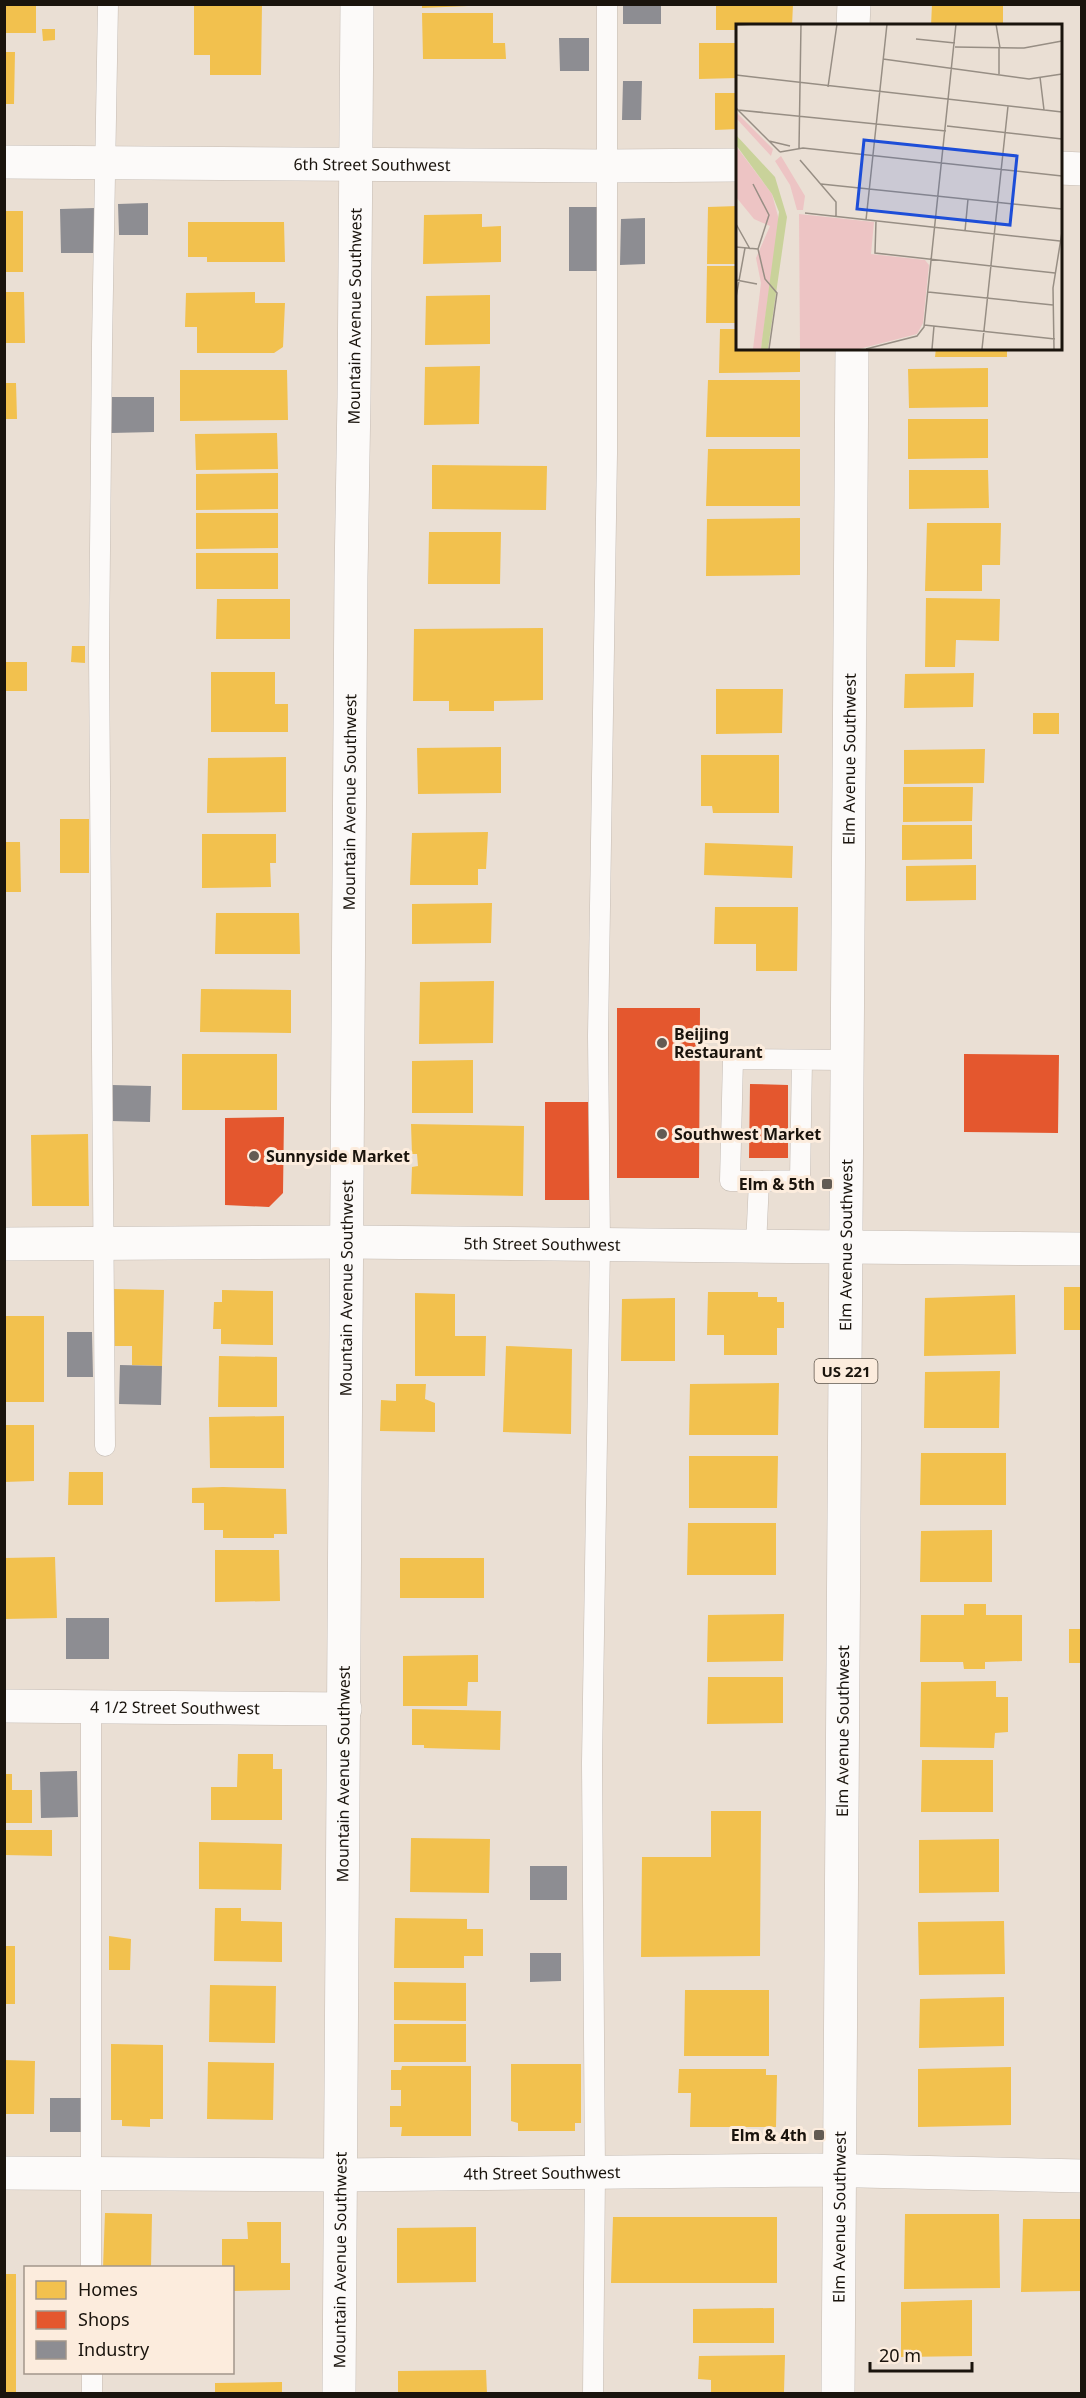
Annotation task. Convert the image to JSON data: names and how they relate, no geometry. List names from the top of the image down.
{
  "streets": {
    "street": [
      "6th Street Southwest",
      "Mountain Avenue Southwest",
      "Elm Avenue Southwest",
      "5th Street Southwest",
      "US 221",
      "4 1/2 Street Southwest",
      "4th Street Southwest"
    ]
  },
  "crossings": [
    ["6th Street Southwest", "Mountain Avenue Southwest"],
    ["Mountain Avenue Southwest", "5th Street Southwest"],
    ["Mountain Avenue Southwest", "4 1/2 Street Southwest"],
    ["Mountain Avenue Southwest", "4th Street Southwest"],
    ["Elm Avenue Southwest", "5th Street Southwest"],
    ["Elm Avenue Southwest", "4th Street Southwest"]
  ],
  "places": {
    "other": ["Beijing Restaurant", "Southwest Market", "Sunnyside Market"],
    "transit": ["Elm & 5th", "Elm & 4th"]
  },
  "legend": ["Homes", "Shops", "Industry"],
  "scale_bar": "20 m"
}
